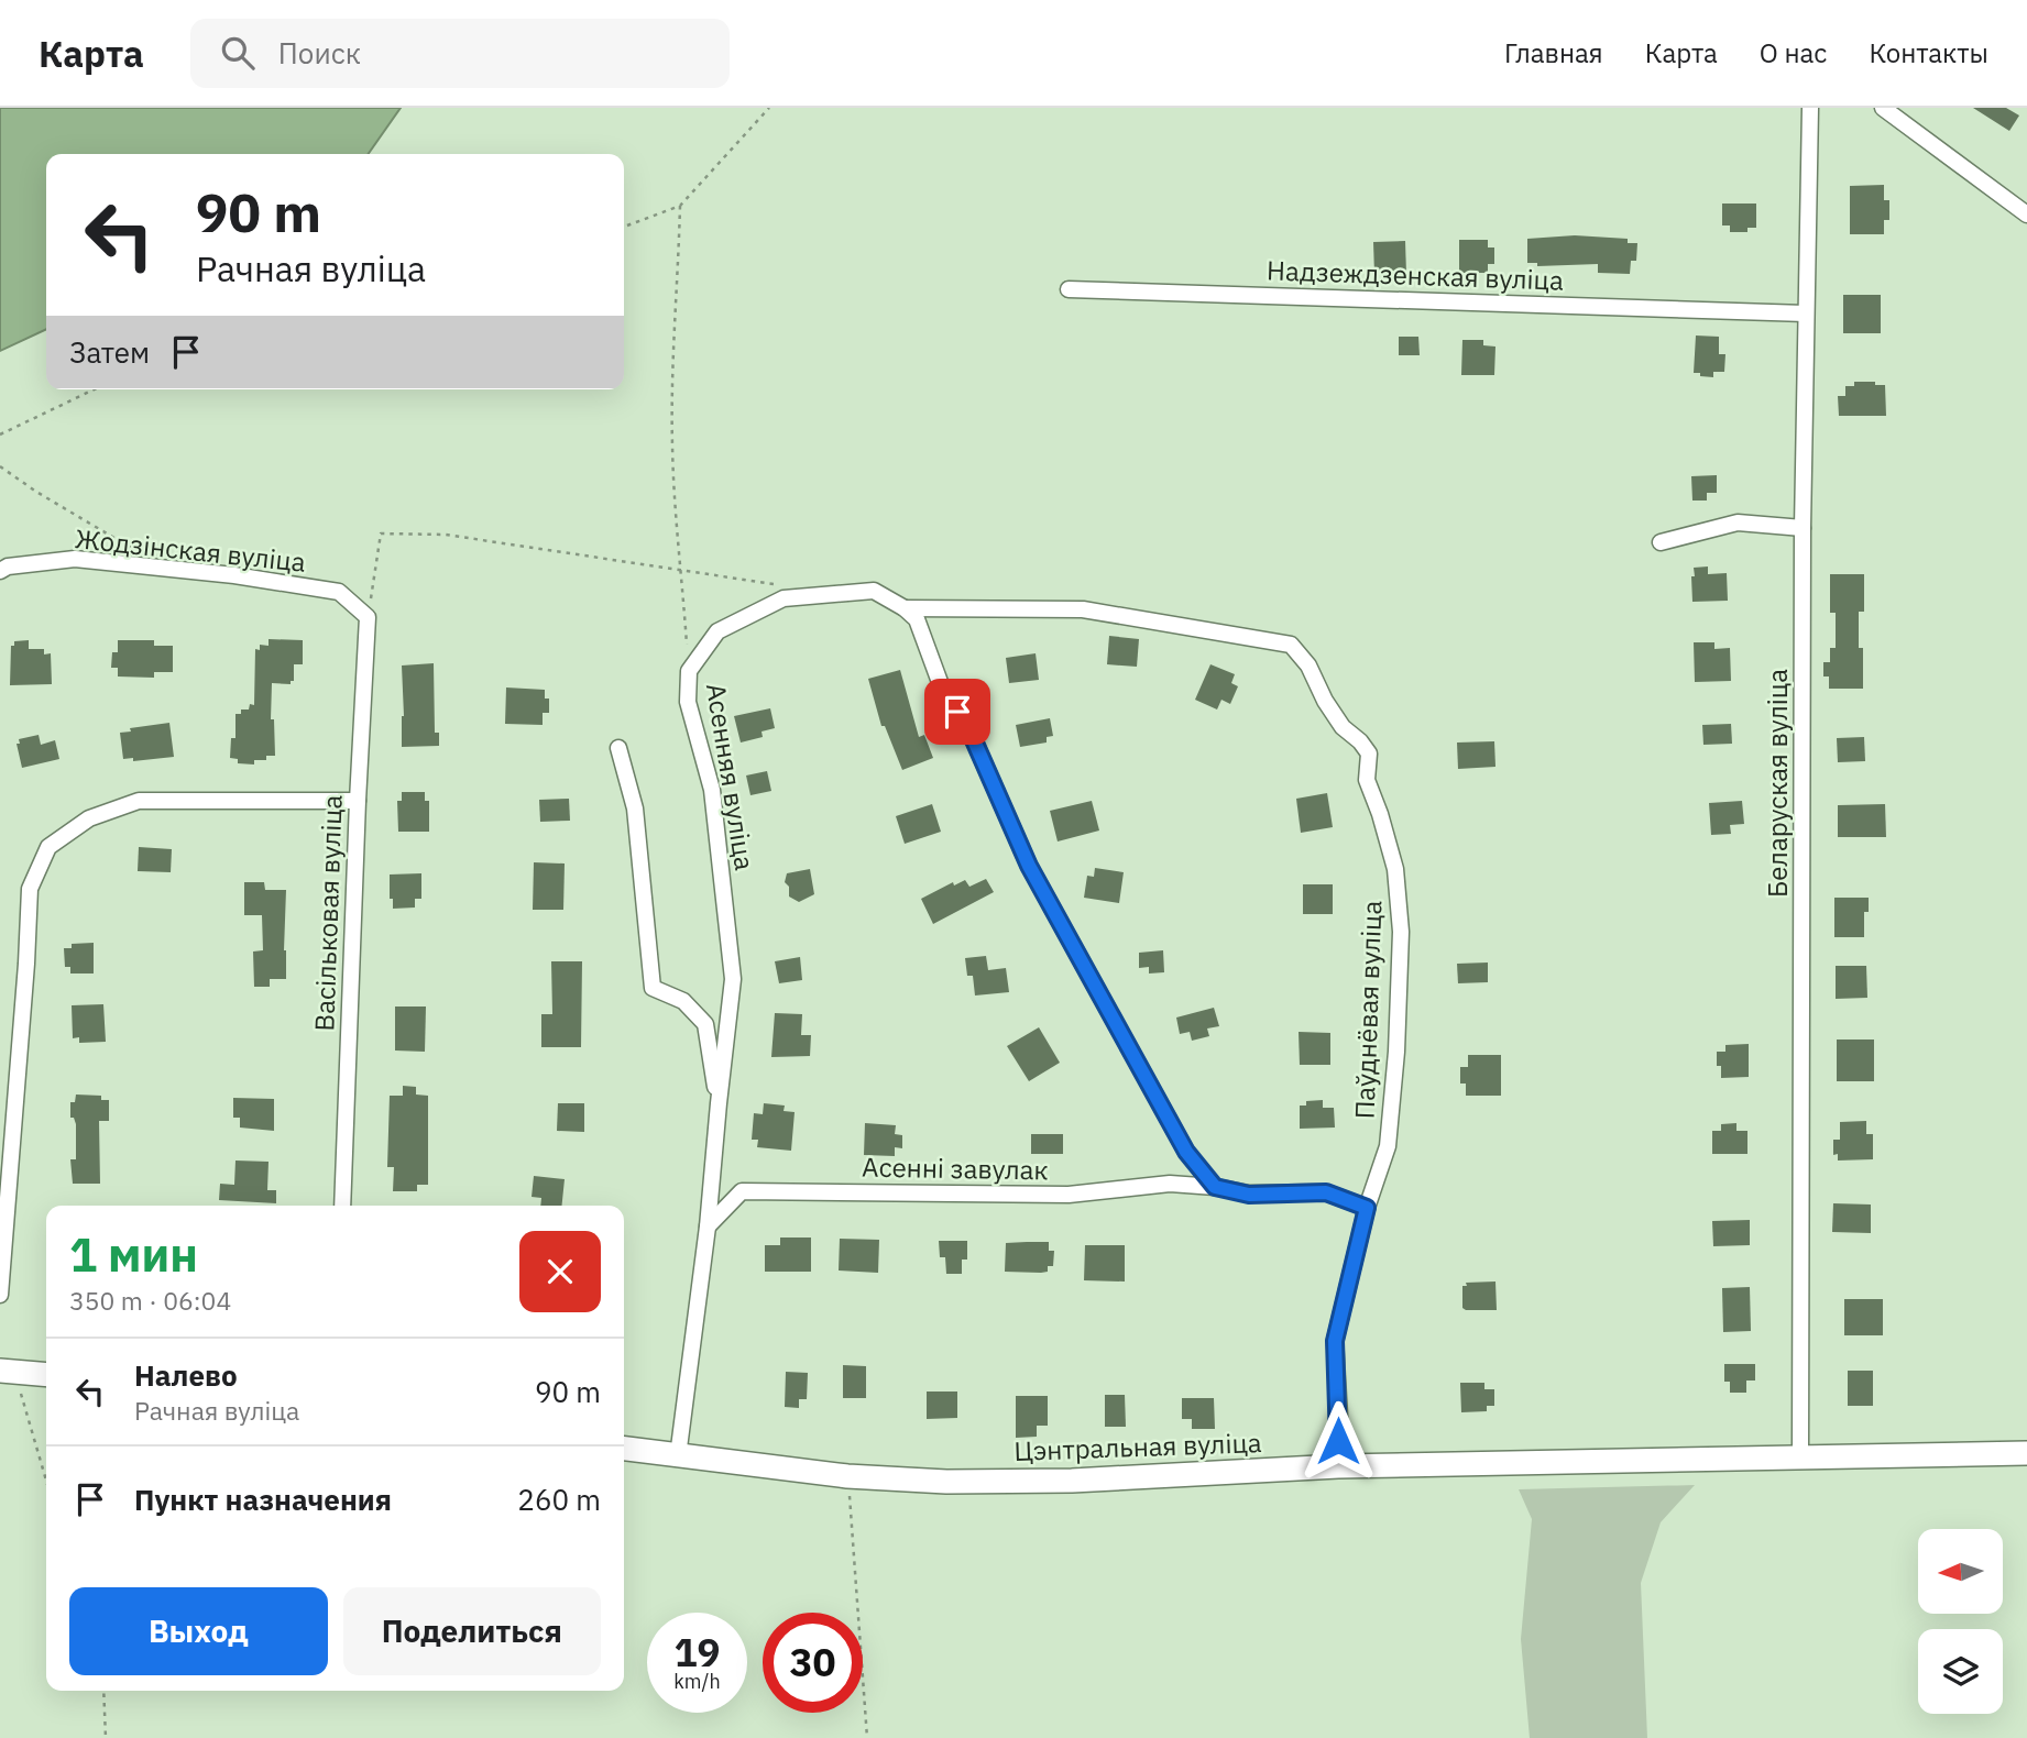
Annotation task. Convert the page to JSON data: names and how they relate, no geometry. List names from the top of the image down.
{
  "streets": {
    "street": [
      "Надзеждзенская вуліца",
      "Жодзінская вуліца",
      "Асенняя вуліца",
      "Беларуская вуліца",
      "Васільковая вуліца",
      "Паўднёвая вуліца",
      "Асенні завулак",
      "Цэнтральная вуліца"
    ]
  },
  "crossings": [
    ["Надзеждзенская вуліца", "Беларуская вуліца"],
    ["Жодзінская вуліца", "Васільковая вуліца"],
    ["Асенняя вуліца", "Асенні завулак"],
    ["Асенняя вуліца", "Цэнтральная вуліца"],
    ["Беларуская вуліца", "Цэнтральная вуліца"],
    ["Паўднёвая вуліца", "Асенні завулак"],
    ["Паўднёвая вуліца", "Цэнтральная вуліца"]
  ],
  "north": "left",
  "page": {
    "header": "Карта",
    "search": "Поиск",
    "nav": [
      "Главная",
      "Карта",
      "О нас",
      "Контакты"
    ],
    "turn": ["90 m", "Рачная вуліца"],
    "then": "Затем",
    "heading": ["1 мин", "350 m · 06:04"],
    "list": [
      {
        "name": "Налево",
        "note": "Рачная вуліца",
        "value": "90 m"
      },
      {
        "name": "Пункт назначения",
        "value": "260 m"
      }
    ],
    "buttons": ["Выход", "Поделиться"],
    "speed": "19 km/h",
    "limit": "30"
  }
}
